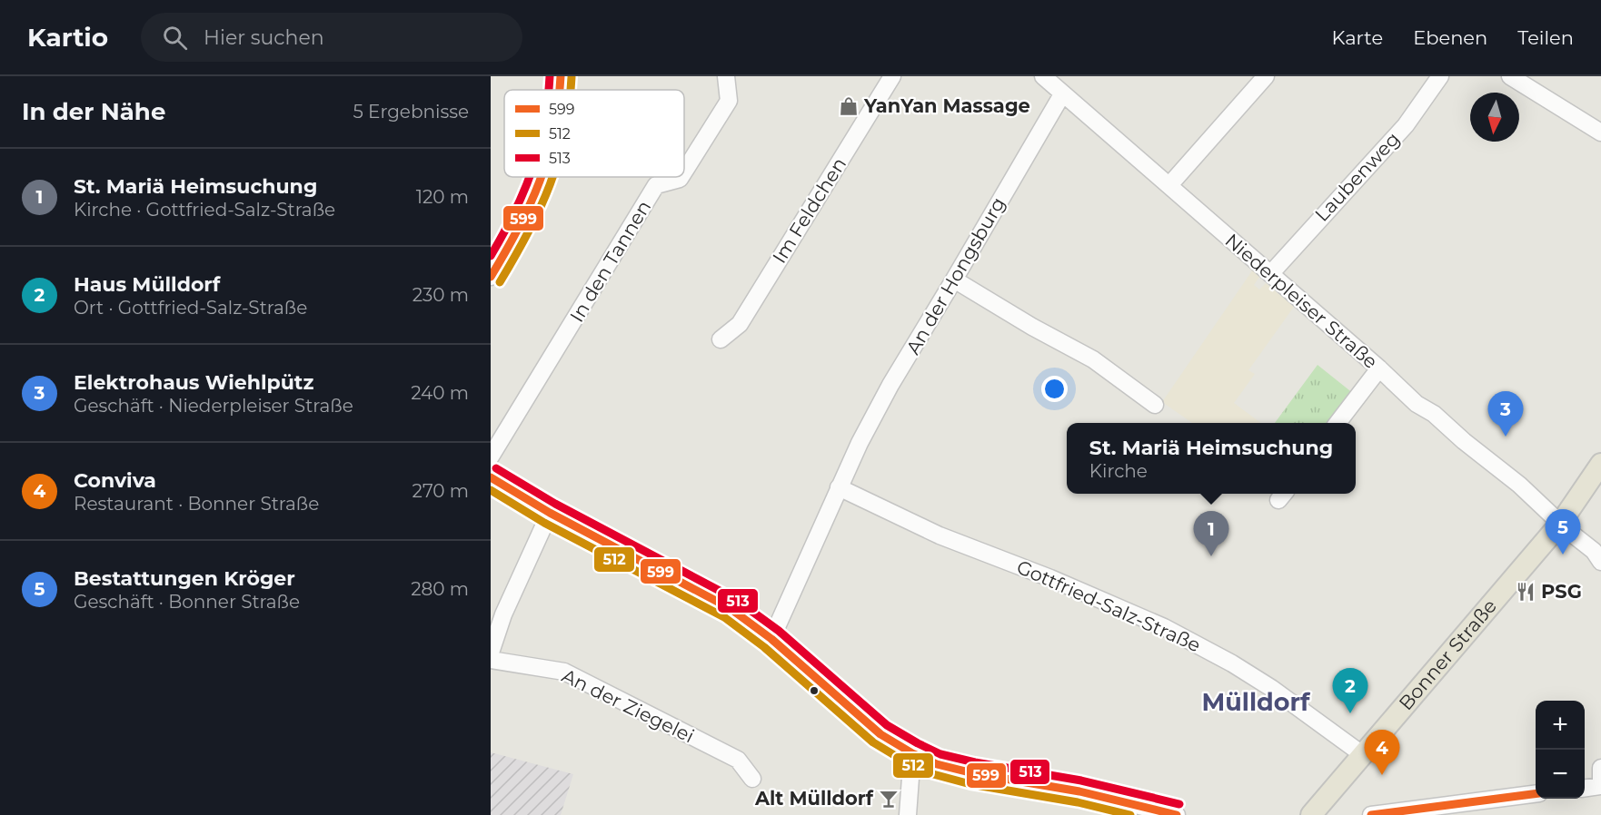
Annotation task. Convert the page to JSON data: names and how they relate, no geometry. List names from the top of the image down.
{
  "streets": {
    "main road": ["Bonner Straße"],
    "street": [
      "Laubenweg",
      "Im Feldchen",
      "In den Tannen",
      "An der Hongsburg",
      "Niederpleiser Straße",
      "Gottfried-Salz-Straße",
      "An der Ziegelei"
    ]
  },
  "crossings": [
    ["Laubenweg", "Niederpleiser Straße"],
    ["An der Hongsburg", "Niederpleiser Straße"],
    ["An der Hongsburg", "Gottfried-Salz-Straße"],
    ["Niederpleiser Straße", "Bonner Straße"],
    ["Gottfried-Salz-Straße", "Bonner Straße"]
  ],
  "districts": ["Mülldorf"],
  "places": {
    "shop": ["YanYan Massage"],
    "restaurant": ["PSG"],
    "bar": ["Alt Mülldorf"]
  },
  "lines": ["transit line 599", "transit line 513", "transit line 512"],
  "legend": ["599", "512", "513"],
  "north": "bottom",
  "page": {
    "header": "Kartio",
    "search": "Hier suchen",
    "nav": ["Karte", "Ebenen", "Teilen"],
    "heading": ["In der Nähe", "5 Ergebnisse"],
    "list": [
      {
        "mark": "1",
        "name": "St. Mariä Heimsuchung",
        "note": "Kirche · Gottfried-Salz-Straße",
        "value": "120 m"
      },
      {
        "mark": "2",
        "name": "Haus Mülldorf",
        "note": "Ort · Gottfried-Salz-Straße",
        "value": "230 m"
      },
      {
        "mark": "3",
        "name": "Elektrohaus Wiehlpütz",
        "note": "Geschäft · Niederpleiser Straße",
        "value": "240 m"
      },
      {
        "mark": "4",
        "name": "Conviva",
        "note": "Restaurant · Bonner Straße",
        "value": "270 m"
      },
      {
        "mark": "5",
        "name": "Bestattungen Kröger",
        "note": "Geschäft · Bonner Straße",
        "value": "280 m"
      }
    ],
    "pins": [
      "3",
      "5",
      "1",
      "2",
      "4"
    ],
    "popup": ["St. Mariä Heimsuchung", "Kirche"],
    "map_buttons": ["+", "−"]
  }
}
